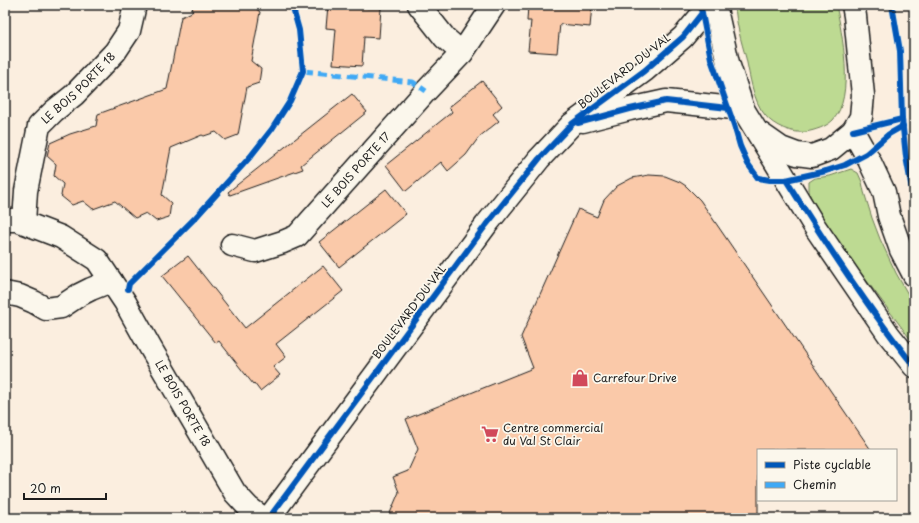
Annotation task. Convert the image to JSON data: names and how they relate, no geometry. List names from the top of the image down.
{
  "streets": {
    "street": ["BOULEVARD DU VAL", "LE BOIS PORTE 18", "LE BOIS PORTE 17"]
  },
  "places": {
    "shop": ["Carrefour Drive"],
    "supermarket": ["Centre commercial du Val St Clair"]
  },
  "legend": ["Piste cyclable", "Chemin"],
  "scale_bar": "20 m"
}
